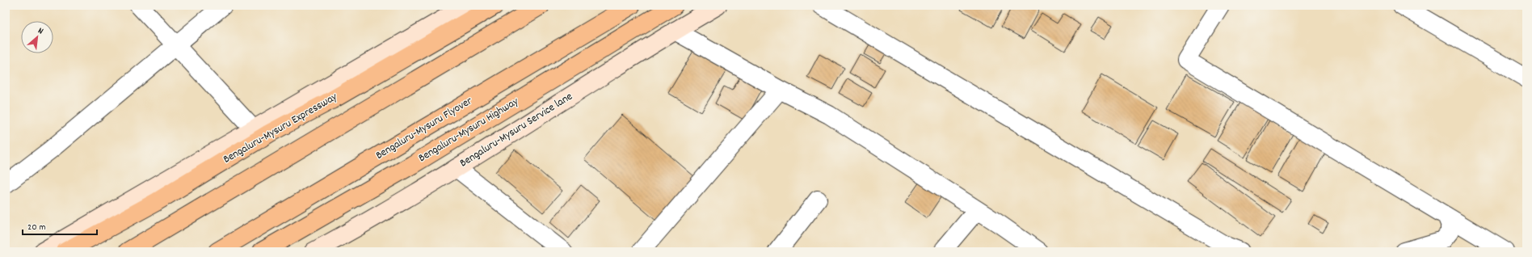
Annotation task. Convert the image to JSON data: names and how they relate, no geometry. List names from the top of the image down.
{
  "streets": {
    "highway": ["Bengaluru-Mysuru Expressway", "Bengaluru-Mysuru Flyover", "Bengaluru-Mysuru Highway"],
    "street": ["Bengaluru-Mysuru Service lane"]
  },
  "scale_bar": "20 m",
  "north": "top right"
}
